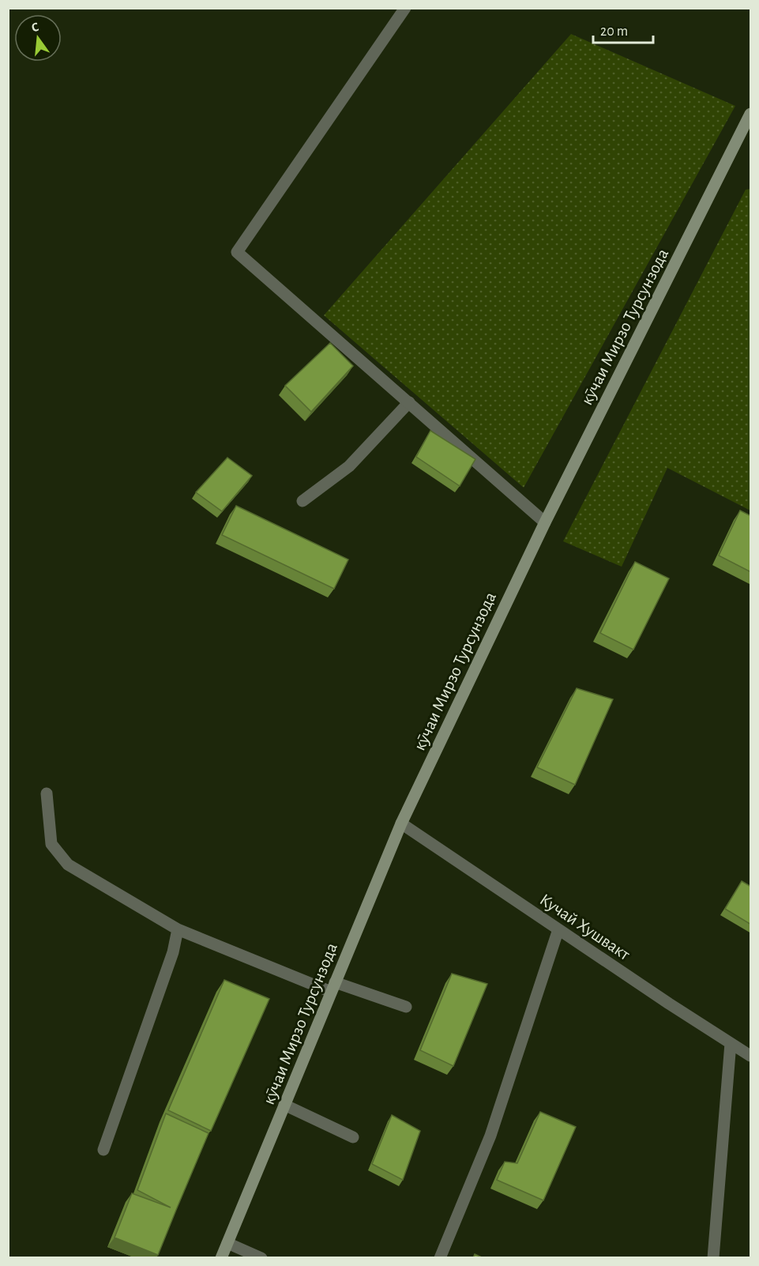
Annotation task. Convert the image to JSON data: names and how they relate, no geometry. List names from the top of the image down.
{
  "streets": {
    "street": ["кӯчаи Мирзо Турсунзода", "Кучай Хушвакт"]
  },
  "crossings": [
    ["кӯчаи Мирзо Турсунзода", "Кучай Хушвакт"]
  ],
  "scale_bar": "20 m",
  "north": "top"
}
